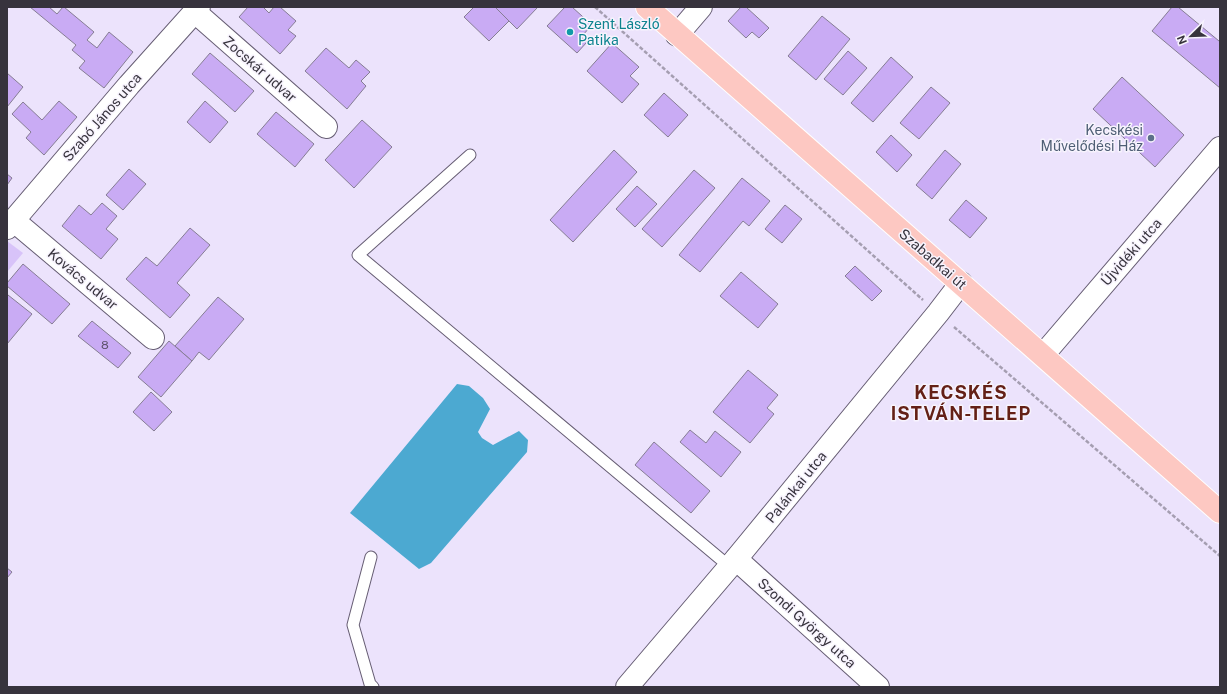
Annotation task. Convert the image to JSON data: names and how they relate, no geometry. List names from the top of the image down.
{
  "streets": {
    "main road": ["Szabadkai út"],
    "street": [
      "Zocskár udvar",
      "Szabó János utca",
      "Újvidéki utca",
      "Kovács udvar",
      "Palánkai utca",
      "Szondi György utca"
    ]
  },
  "crossings": [
    ["Zocskár udvar", "Szabó János utca"],
    ["Szabó János utca", "Kovács udvar"],
    ["Újvidéki utca", "Szabadkai út"],
    ["Szabadkai út", "Palánkai utca"],
    ["Palánkai utca", "Szondi György utca"]
  ],
  "districts": ["KECSKÉS ISTVÁN-TELEP"],
  "places": ["Szent László Patika", "Kecskési Művelődési Ház"],
  "house_numbers": ["8"],
  "north": "bottom left"
}
